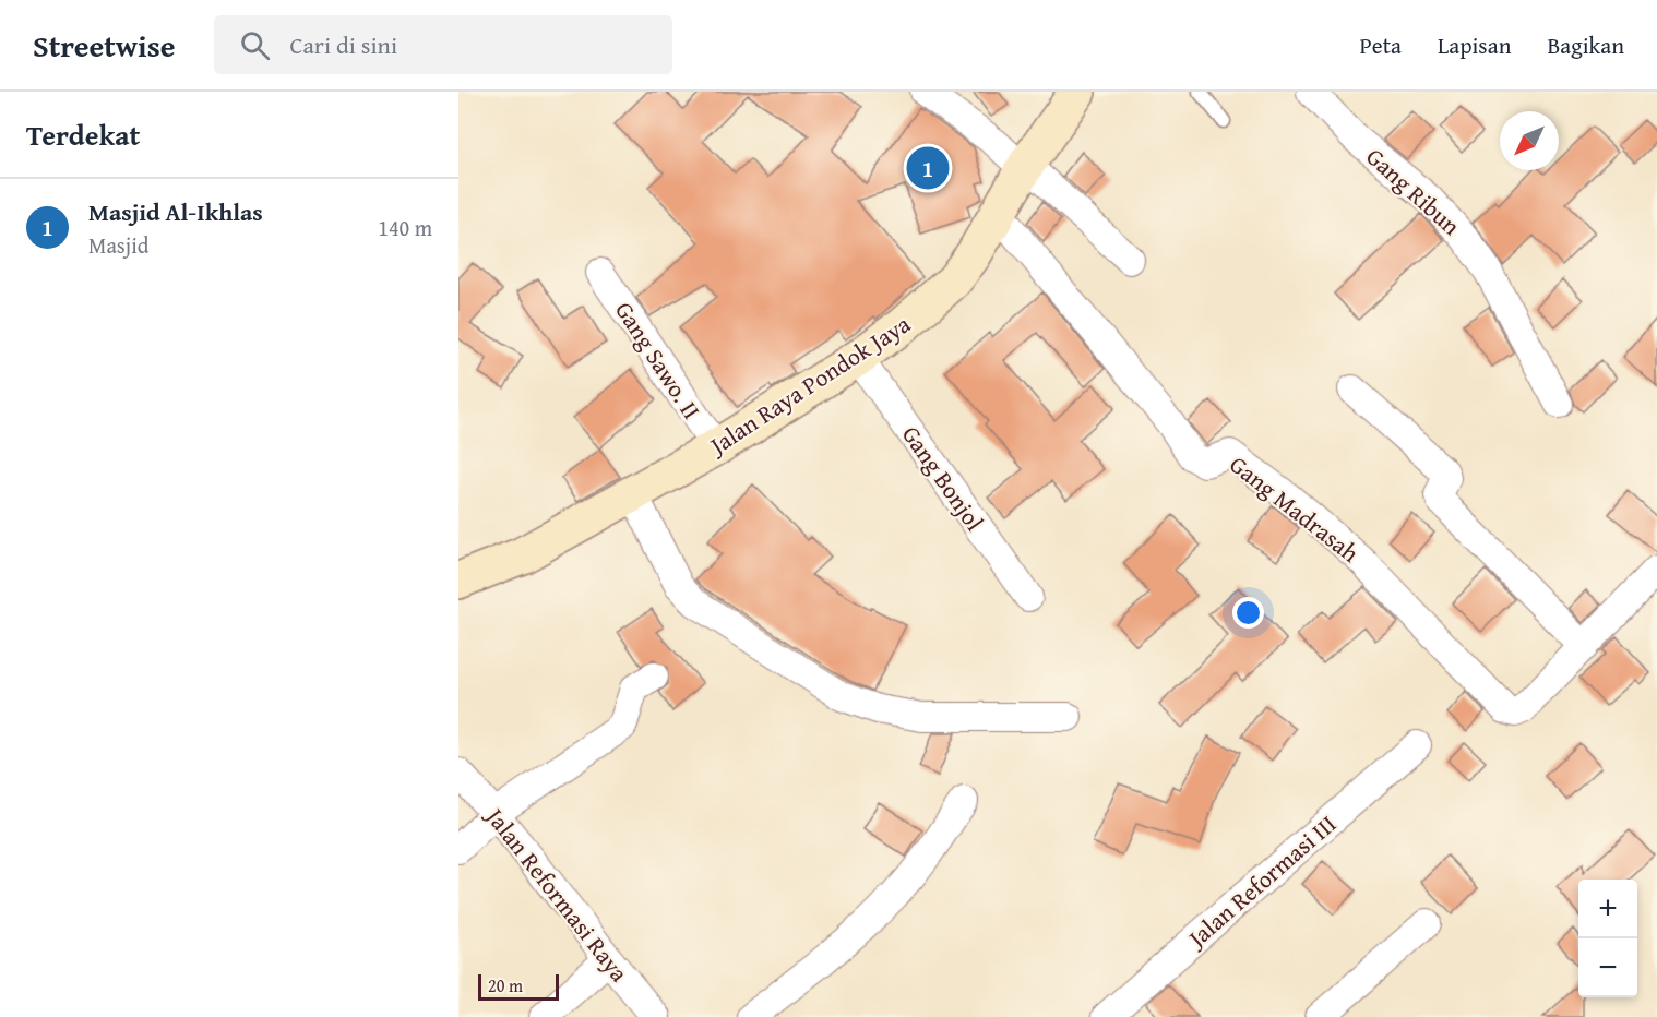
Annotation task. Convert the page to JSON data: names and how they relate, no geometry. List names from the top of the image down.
{
  "streets": {
    "main road": ["Jalan Raya Pondok Jaya"],
    "street": [
      "Gang Ribun",
      "Gang Sawo. II",
      "Gang Bonjol",
      "Gang Madrasah",
      "Jalan Reformasi III",
      "Jalan Reformasi Raya"
    ]
  },
  "crossings": [
    ["Gang Sawo. II", "Jalan Raya Pondok Jaya"],
    ["Jalan Raya Pondok Jaya", "Gang Bonjol"],
    ["Jalan Raya Pondok Jaya", "Gang Madrasah"]
  ],
  "scale_bar": "20 m",
  "north": "bottom left",
  "page": {
    "header": "Streetwise",
    "search": "Cari di sini",
    "nav": ["Peta", "Lapisan", "Bagikan"],
    "heading": "Terdekat",
    "pins": "1",
    "list": [
      {
        "mark": "1",
        "name": "Masjid Al-Ikhlas",
        "note": "Masjid",
        "value": "140 m"
      }
    ],
    "map_buttons": ["+", "−"],
    "scale": "20 m"
  }
}
